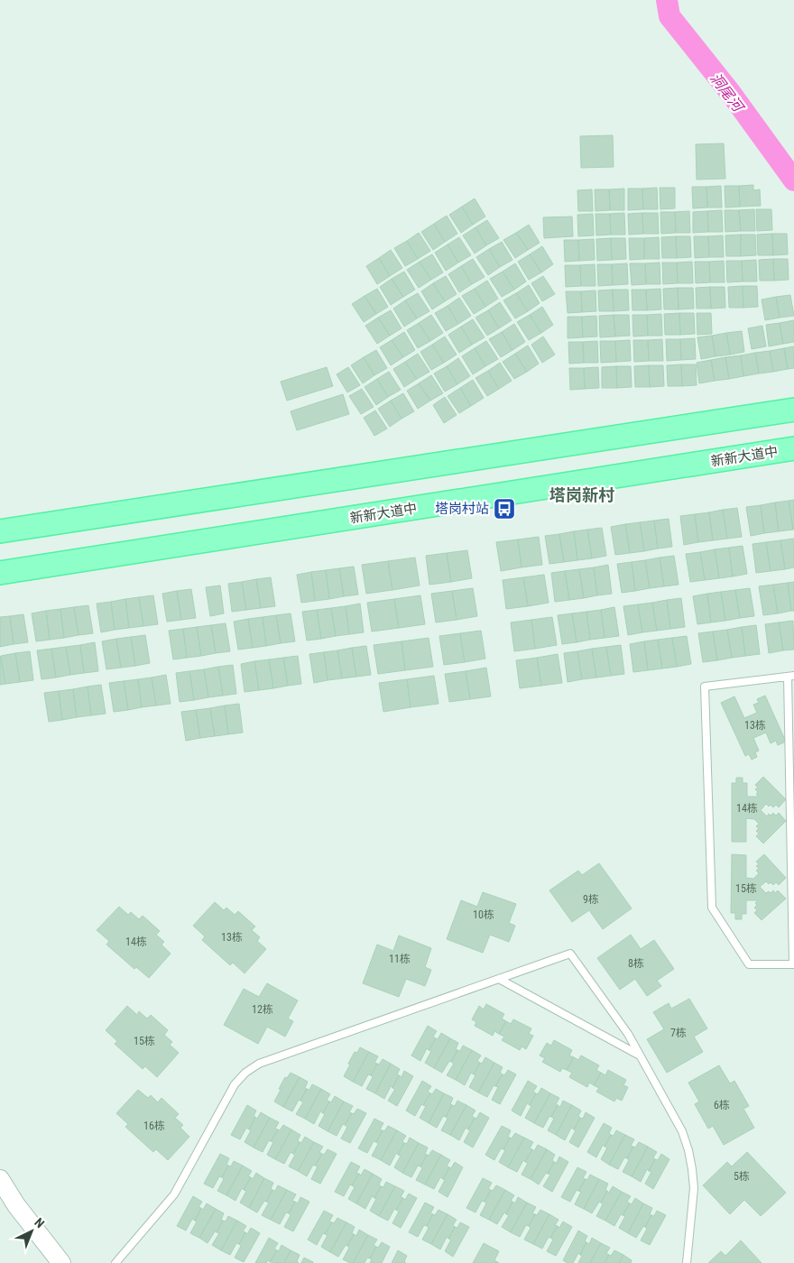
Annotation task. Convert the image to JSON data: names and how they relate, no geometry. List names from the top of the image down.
{
  "streets": {
    "main road": ["新新大道中"]
  },
  "districts": ["塔岗新村"],
  "water": ["洞尾河"],
  "places": {
    "bus stop": ["塔岗村站"]
  },
  "house_numbers": [
    "13栋",
    "14栋",
    "15栋",
    "9栋",
    "10栋",
    "13栋",
    "14栋",
    "11栋",
    "8栋",
    "12栋",
    "7栋",
    "15栋",
    "6栋",
    "16栋",
    "5栋"
  ],
  "north": "top right"
}
